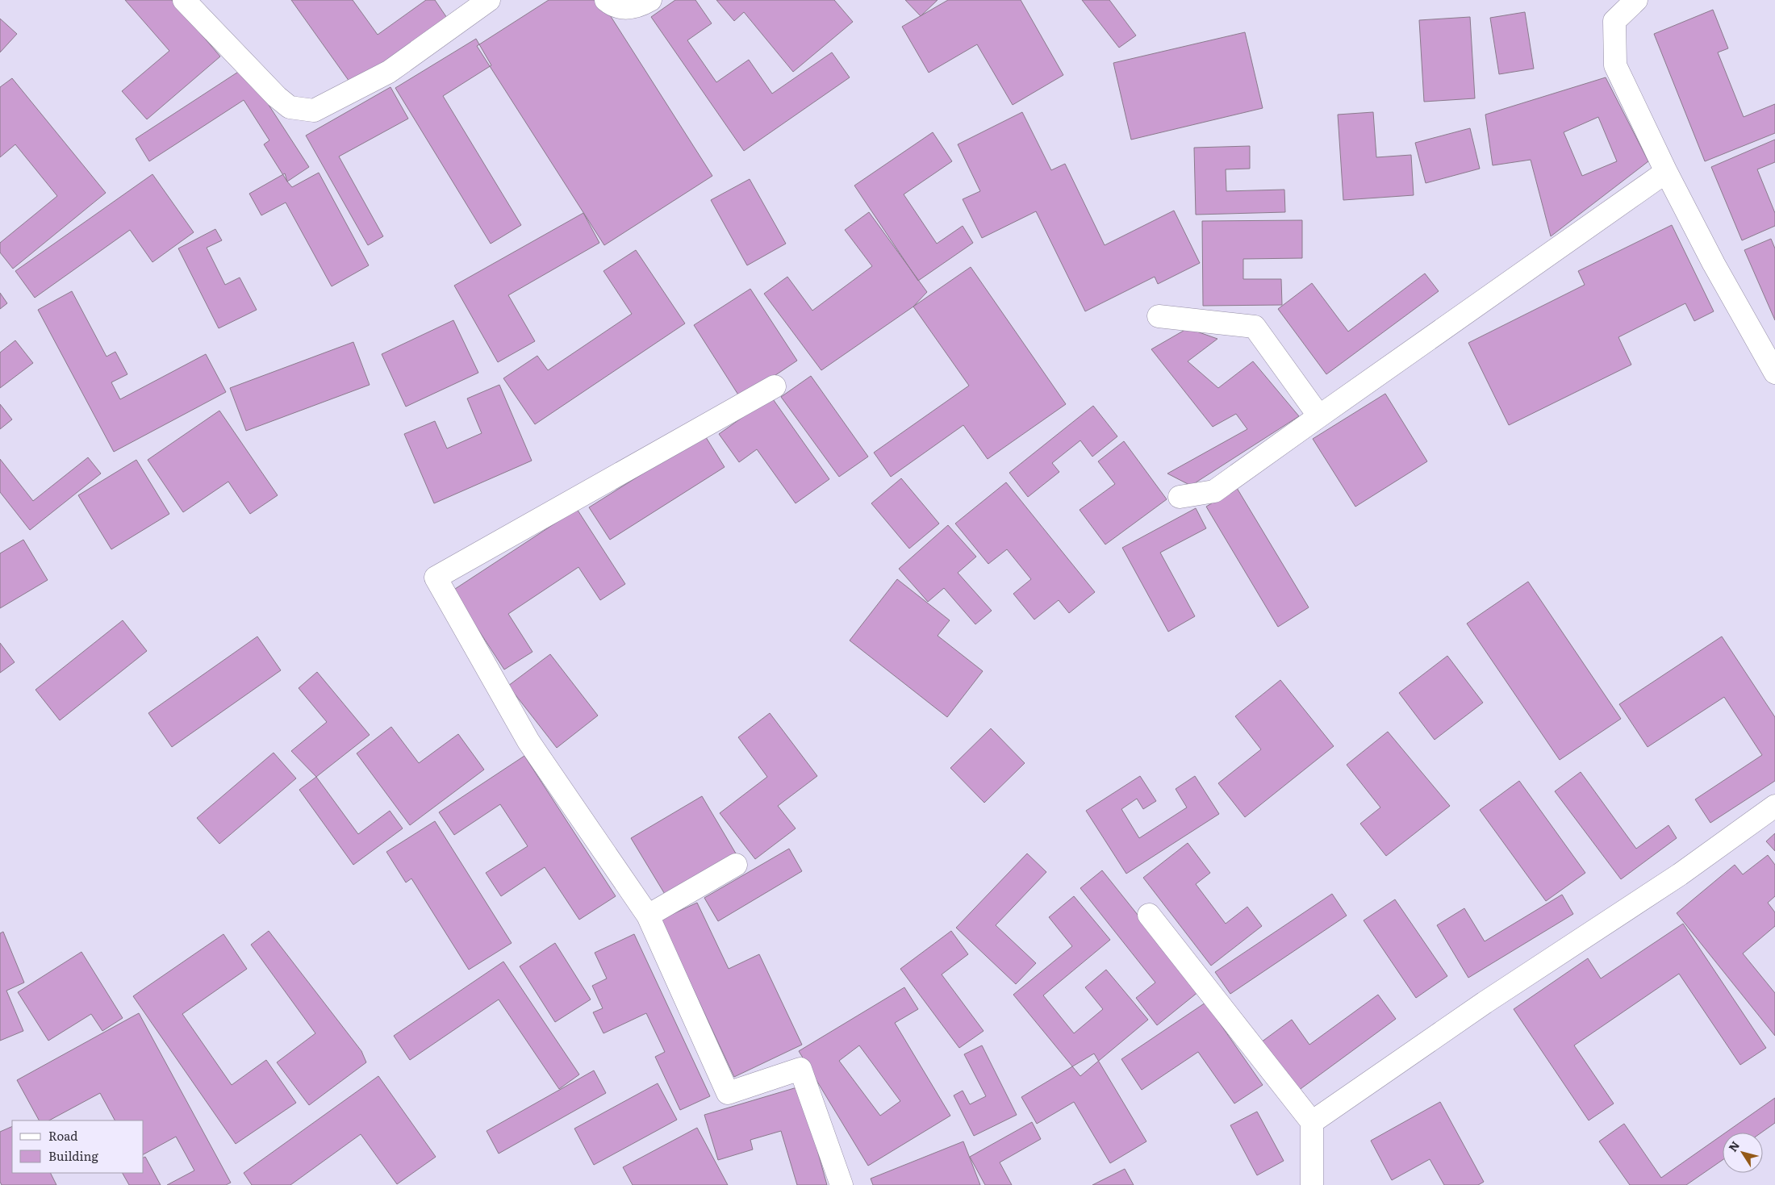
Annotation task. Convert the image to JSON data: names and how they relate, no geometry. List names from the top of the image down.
{
  "legend": ["Road", "Building"],
  "north": "top left"
}
